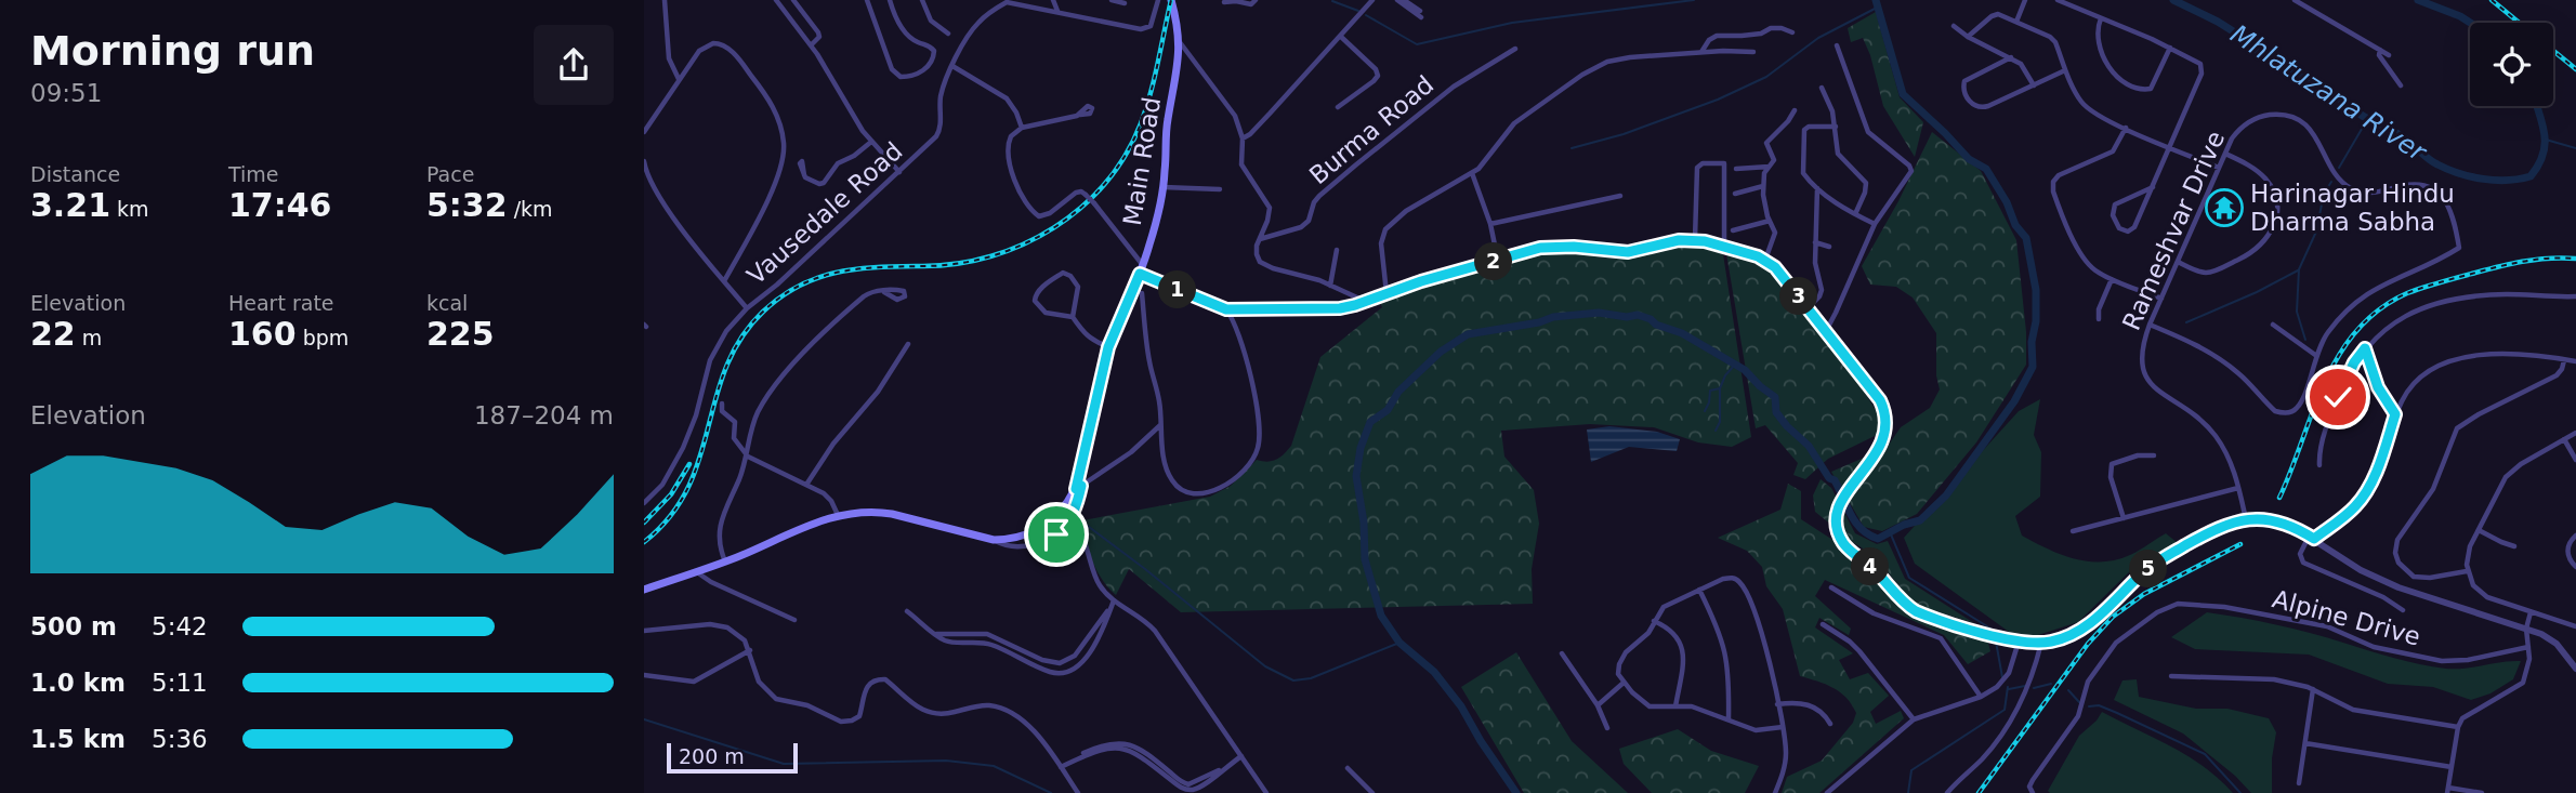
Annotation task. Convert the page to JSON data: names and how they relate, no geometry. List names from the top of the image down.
{
  "streets": {
    "main road": ["Main Road"],
    "street": [
      "Burma Road",
      "Vausedale Road",
      "Rameshvar Drive",
      "Alpine Drive"
    ]
  },
  "water": ["Mhlatuzana River"],
  "places": {
    "temple": ["Harinagar Hindu Dharma Sabha"]
  },
  "scale_bar": "200 m",
  "page": {
    "heading": ["Morning run", "09:51"],
    "stats": [
      ["Distance", "3.21 km"],
      ["Time", "17:46"],
      ["Pace", "5:32 /km"],
      ["Elevation", "22 m"],
      ["Heart rate", "160 bpm"],
      ["kcal", "225"]
    ],
    "pins": [
      "2",
      "1",
      "3",
      "4",
      "5"
    ],
    "chart": ["Elevation", "187–204 m"],
    "list": [
      {
        "name": "500 m",
        "note": "5:42"
      },
      {
        "name": "1.0 km",
        "note": "5:11"
      },
      {
        "name": "1.5 km",
        "note": "5:36"
      }
    ],
    "scale": "200 m"
  }
}
